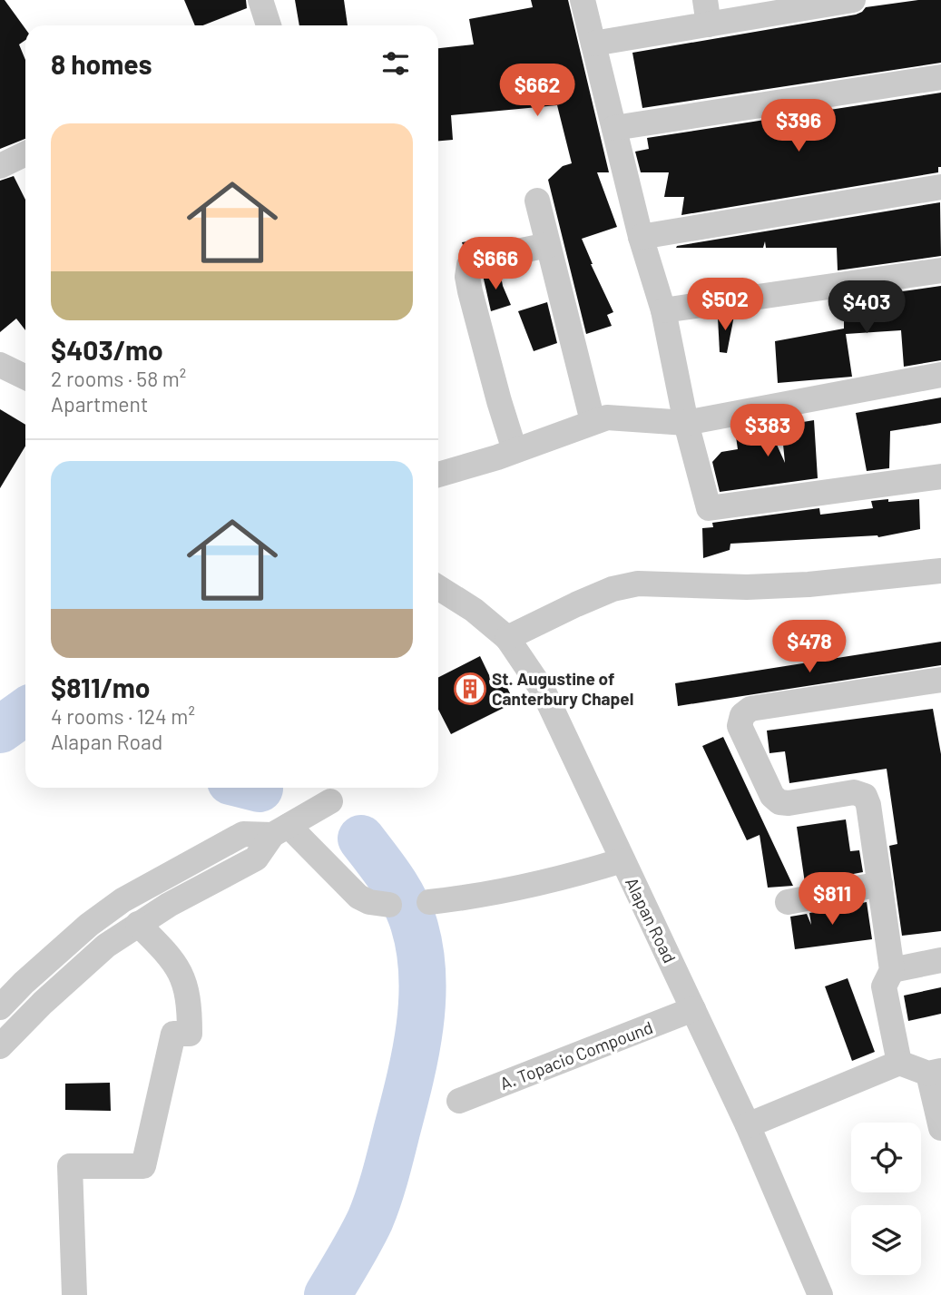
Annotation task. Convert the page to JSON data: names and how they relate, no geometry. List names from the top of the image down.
{
  "streets": {
    "street": ["Alapan Road", "A. Topacio Compound"]
  },
  "crossings": [
    ["Alapan Road", "A. Topacio Compound"]
  ],
  "places": {
    "building": ["St. Augustine of Canterbury Chapel"]
  },
  "page": {
    "heading": "8 homes",
    "price": [
      "$662",
      "$396",
      "$666",
      "$502",
      "$403",
      "$383",
      "$478",
      "$811"
    ],
    "list": [
      {
        "name": "$403/mo",
        "note": "2 rooms · 58 m² · Apartment"
      },
      {
        "name": "$811/mo",
        "note": "4 rooms · 124 m² · Alapan Road"
      }
    ]
  }
}
